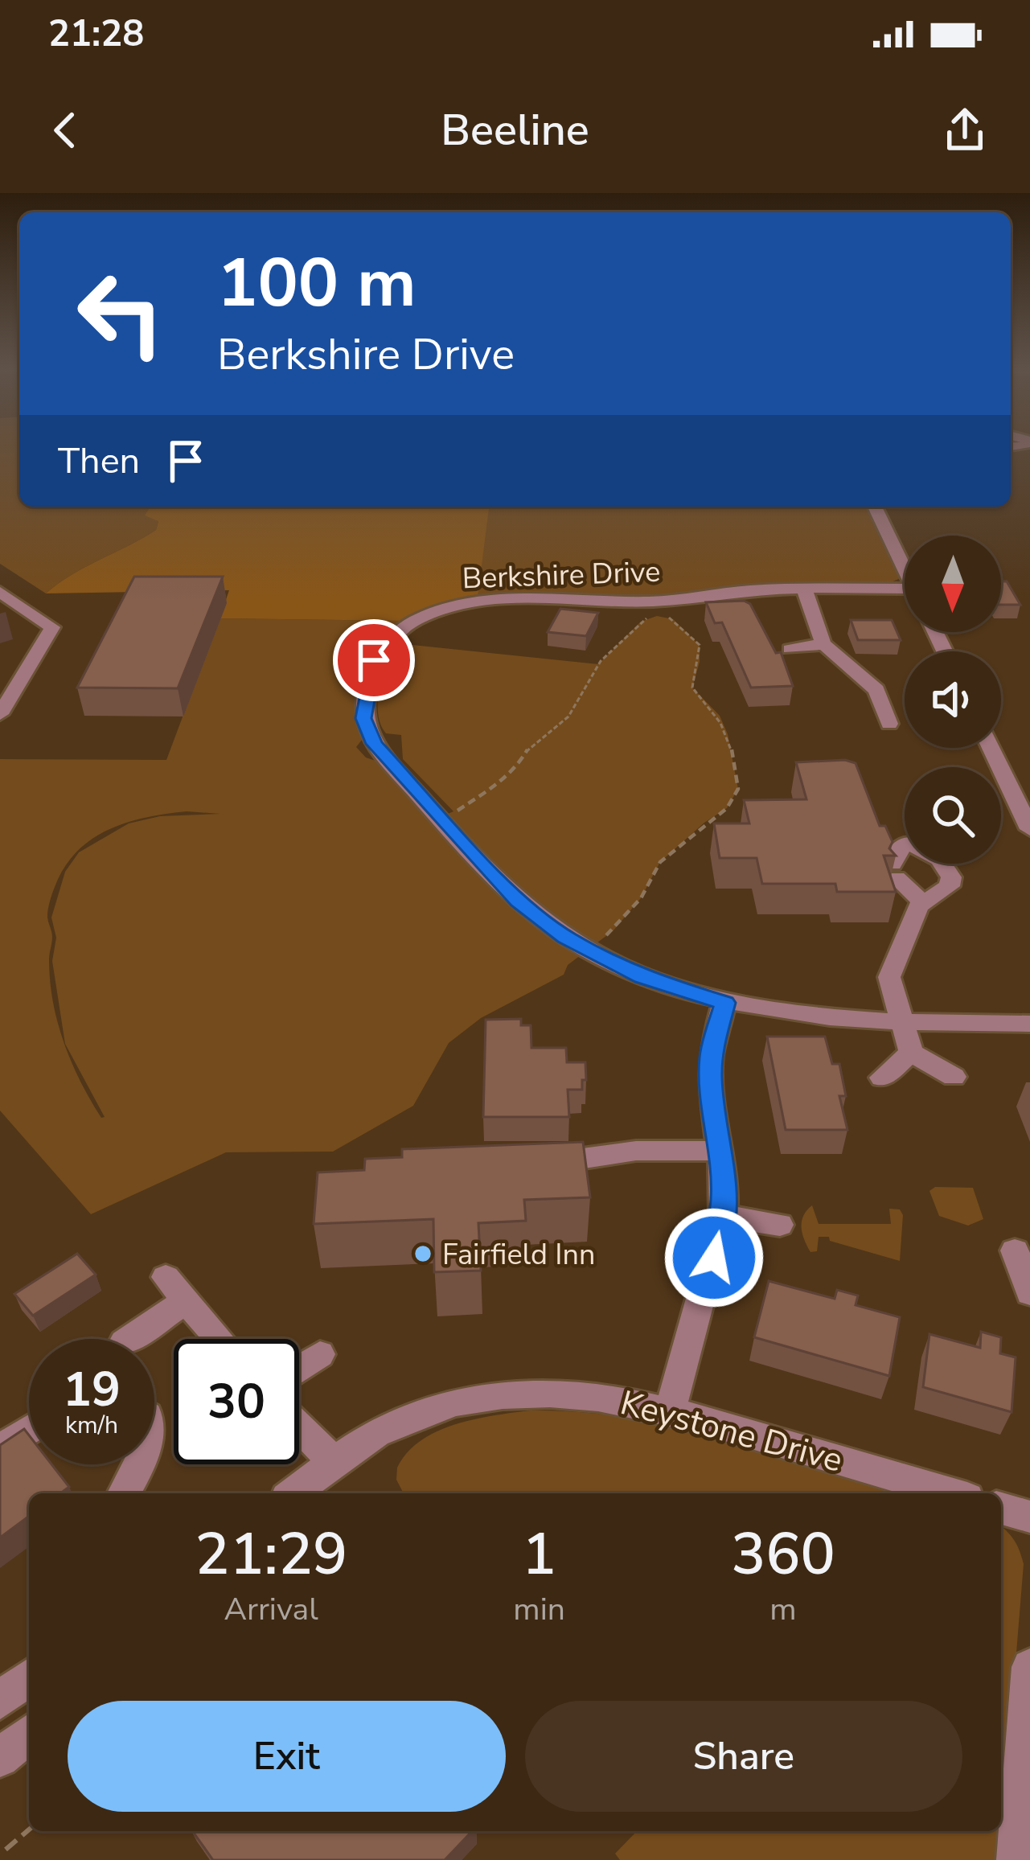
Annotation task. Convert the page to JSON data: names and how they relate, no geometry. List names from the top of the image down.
{
  "streets": {
    "street": ["Berkshire Drive", "Keystone Drive"]
  },
  "places": ["Fairfield Inn"],
  "north": "bottom",
  "page": {
    "status": "21:28",
    "header": "Beeline",
    "turn": ["100 m", "Berkshire Drive"],
    "then": "Then",
    "speed": "19 km/h",
    "limit": "30",
    "eta": [
      "21:29",
      "Arrival",
      "1",
      "min",
      "360",
      "m"
    ],
    "buttons": ["Exit", "Share"]
  }
}
